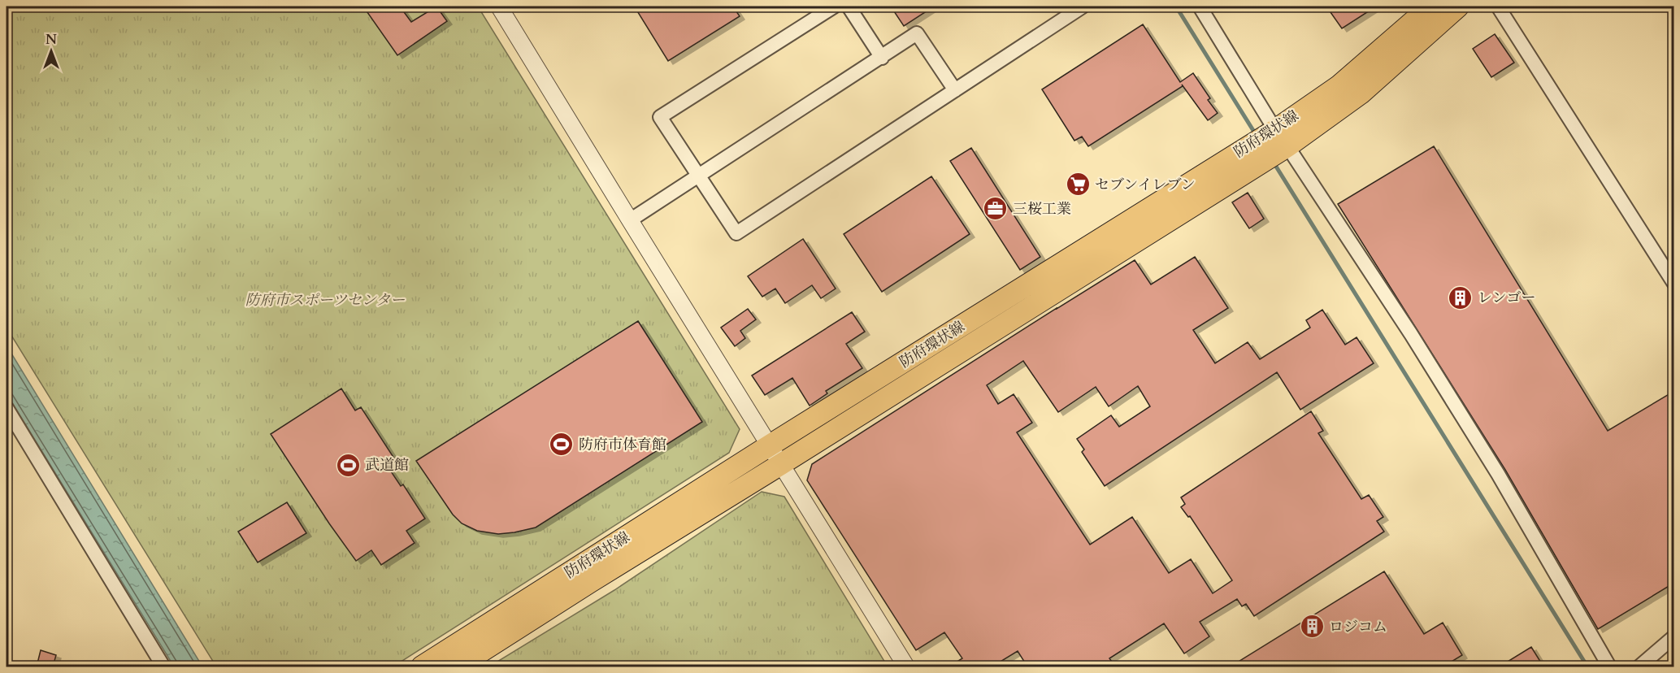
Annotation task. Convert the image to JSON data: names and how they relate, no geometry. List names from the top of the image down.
{
  "streets": {
    "main road": ["防府環状線"]
  },
  "parks": ["防府市スポーツセンター"],
  "places": {
    "supermarket": ["セブンイレブン"],
    "office": ["三桜工業"],
    "building": ["レンゴー", "ロジコム"],
    "sports": ["防府市体育館", "武道館"]
  },
  "north": "top"
}
